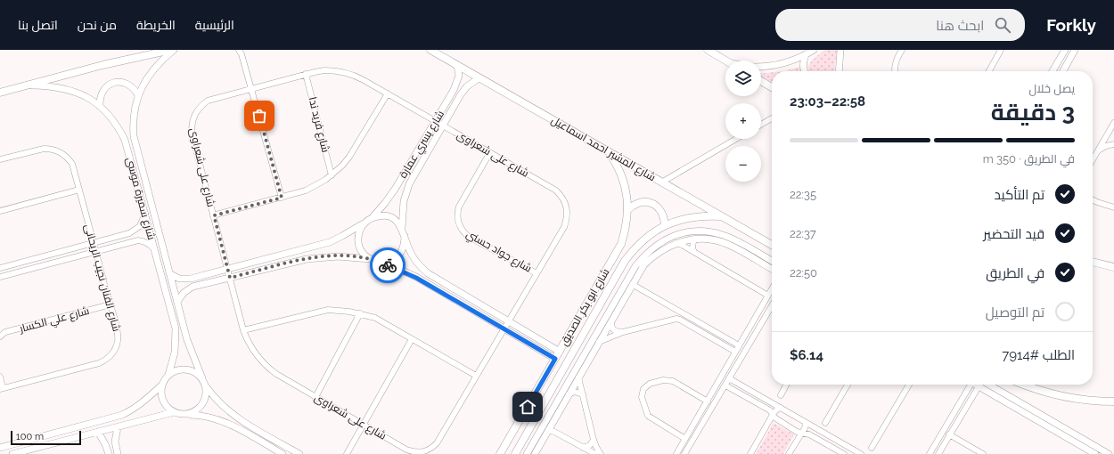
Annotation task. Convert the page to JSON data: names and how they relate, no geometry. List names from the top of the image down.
{
  "streets": {
    "main road": ["شارع المشير احمد اسماعيل", "شارع ابو بكر الصديق"],
    "street": [
      "شارع فريد ندا",
      "شارع يسري عمارة",
      "شارع على شعراوى",
      "شارع سميرة موسى",
      "شارع جواد حسني",
      "شارع الفنان نجيب الريحانى",
      "شارع علي الكسار"
    ]
  },
  "crossings": [
    ["شارع فريد ندا", "شارع على شعراوى"],
    ["شارع يسري عمارة", "شارع المشير احمد اسماعيل"],
    ["شارع يسري عمارة", "شارع على شعراوى"],
    ["شارع المشير احمد اسماعيل", "شارع ابو بكر الصديق"],
    ["شارع على شعراوى", "شارع جواد حسني"],
    ["شارع الفنان نجيب الريحانى", "شارع علي الكسار"]
  ],
  "scale_bar": "100 m",
  "page": {
    "header": "Forkly",
    "search": "ابحث هنا",
    "nav": [
      "الرئيسية",
      "الخريطة",
      "من نحن",
      "اتصل بنا"
    ],
    "map_buttons": ["+", "−"],
    "heading": ["3 دقيقة", "يصل خلال", "22:58–23:03"],
    "panel": ["الطلب #7914", "$6.14"],
    "bar": "في الطريق · 350 m",
    "list": [
      ["تم التأكيد", "22:35"],
      ["قيد التحضير", "22:37"],
      ["في الطريق", "22:50"],
      "تم التوصيل"
    ],
    "scale": "100 m"
  }
}
